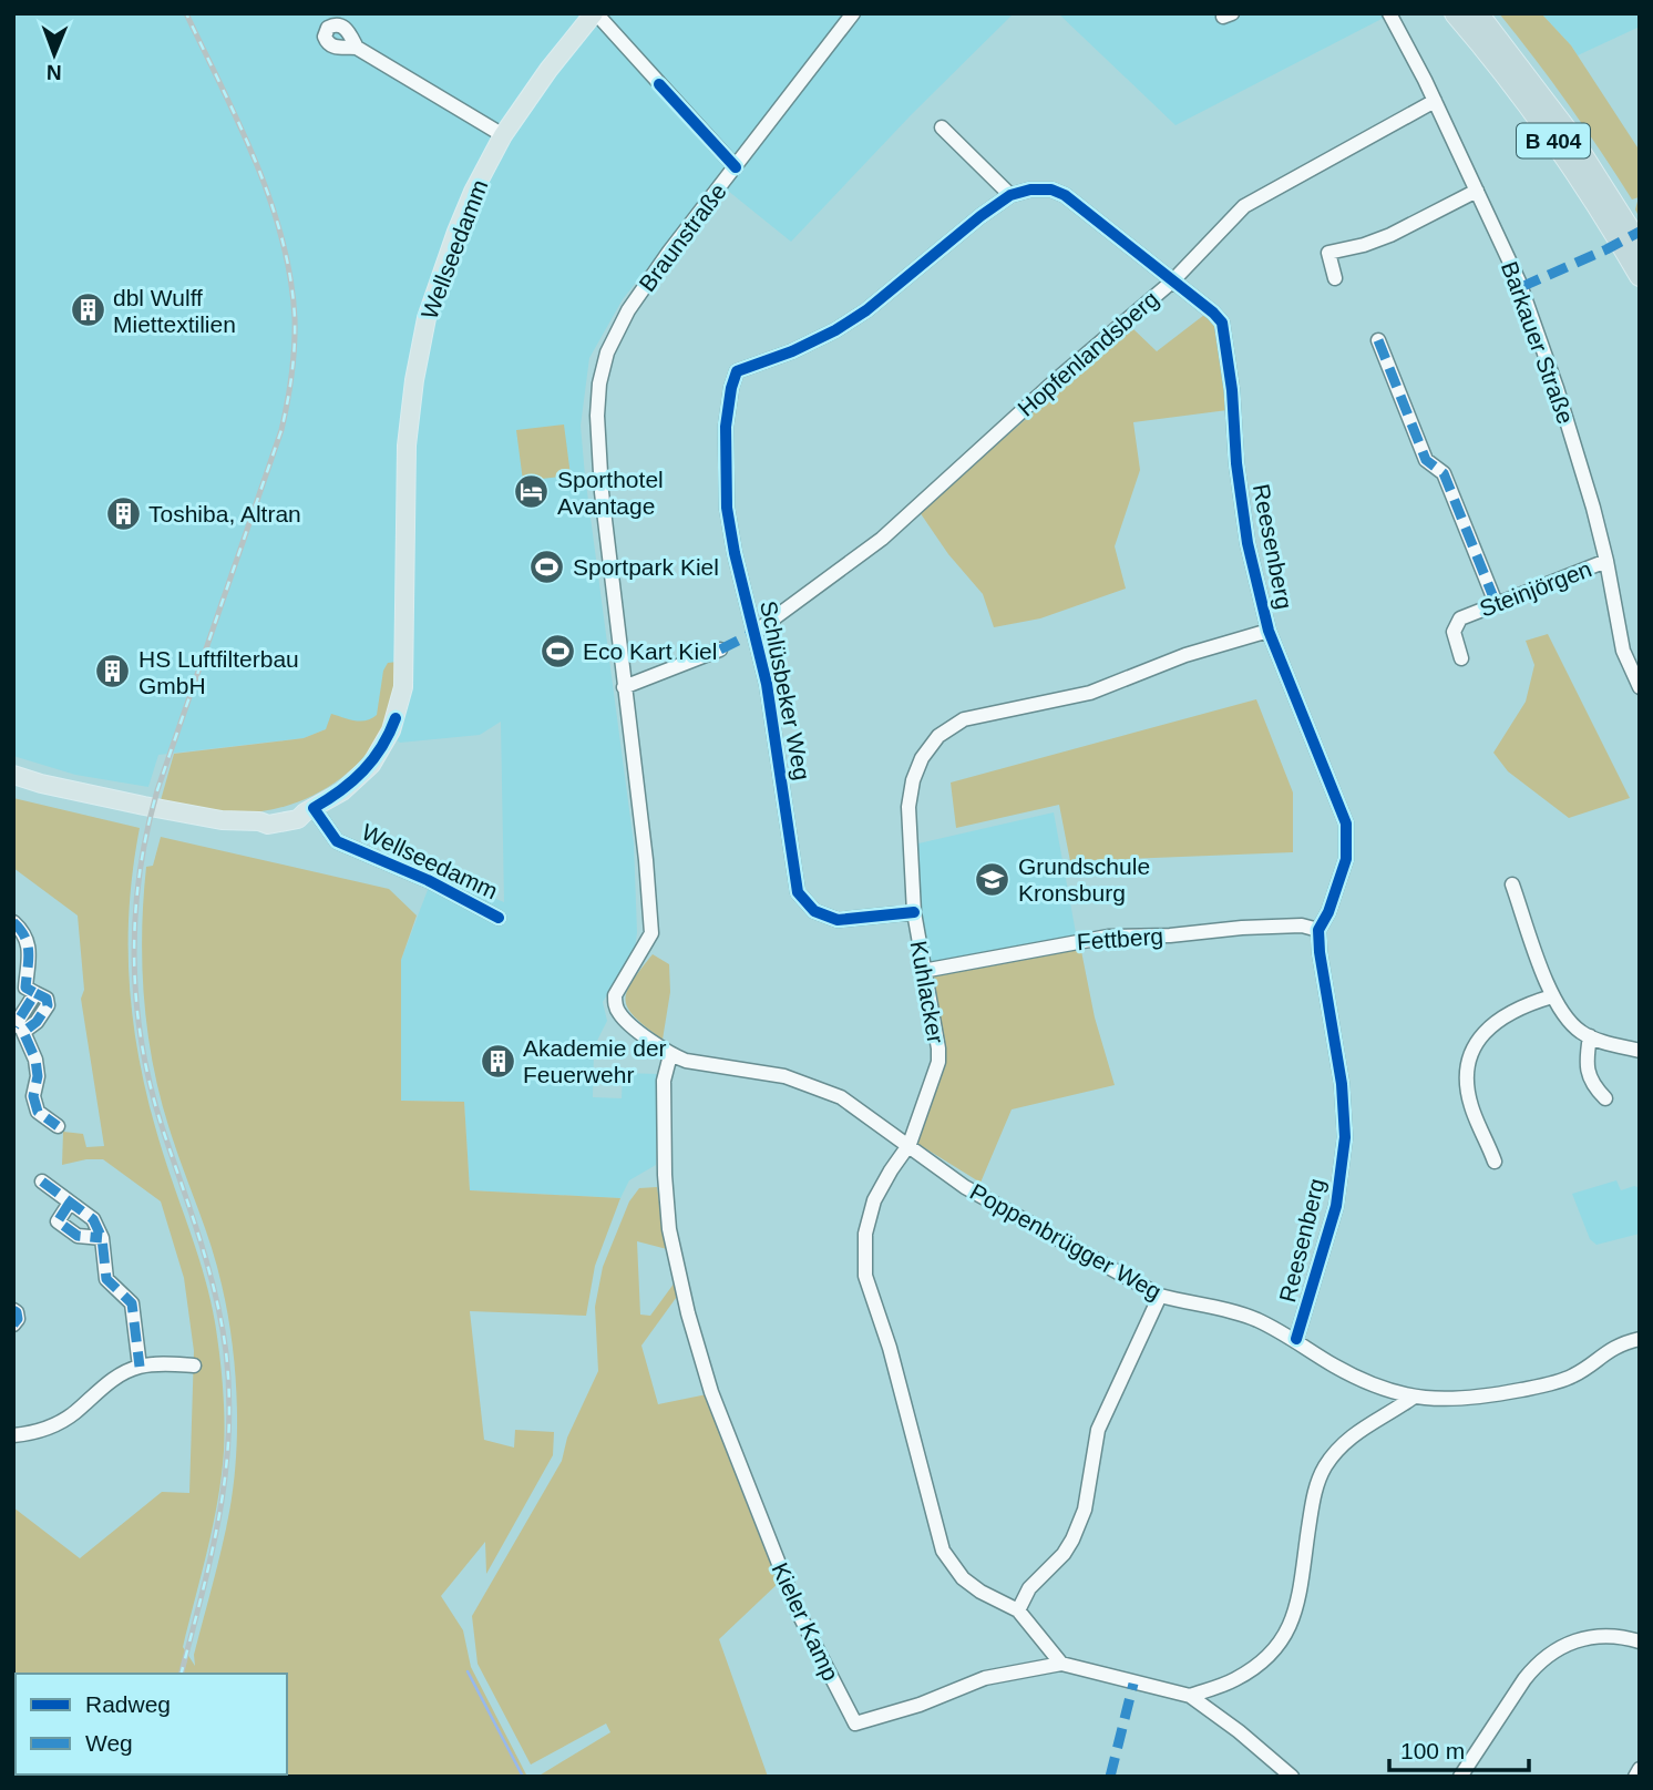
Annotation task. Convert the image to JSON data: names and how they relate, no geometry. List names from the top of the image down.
{
  "streets": {
    "highway": ["B 404"],
    "main road": ["Wellseedamm"],
    "street": [
      "Braunstraße",
      "Barkauer Straße",
      "Hopfenlandsberg",
      "Reesenberg",
      "Steinjörgen",
      "Schlüsbeker Weg",
      "Fettberg",
      "Kuhlacker",
      "Poppenbrügger Weg",
      "Kieler Kamp"
    ]
  },
  "crossings": [
    ["Braunstraße", "Poppenbrügger Weg"],
    ["Barkauer Straße", "Hopfenlandsberg"],
    ["Barkauer Straße", "Steinjörgen"],
    ["Hopfenlandsberg", "Reesenberg"],
    ["Hopfenlandsberg", "Schlüsbeker Weg"],
    ["Reesenberg", "Schlüsbeker Weg"],
    ["Reesenberg", "Fettberg"],
    ["Reesenberg", "Kuhlacker"],
    ["Reesenberg", "Poppenbrügger Weg"],
    ["Schlüsbeker Weg", "Kuhlacker"],
    ["Fettberg", "Kuhlacker"],
    ["Kuhlacker", "Poppenbrügger Weg"],
    ["Kuhlacker", "Kieler Kamp"],
    ["Poppenbrügger Weg", "Kieler Kamp"]
  ],
  "places": {
    "building": [
      "dbl Wulff Miettextilien",
      "Toshiba, Altran",
      "HS Luftfilterbau GmbH",
      "Akademie der Feuerwehr"
    ],
    "hotel": ["Sporthotel Avantage"],
    "sports": ["Sportpark Kiel", "Eco Kart Kiel"],
    "school or university": ["Grundschule Kronsburg"]
  },
  "legend": ["Radweg", "Weg"],
  "scale_bar": "100 m",
  "north": "bottom"
}
